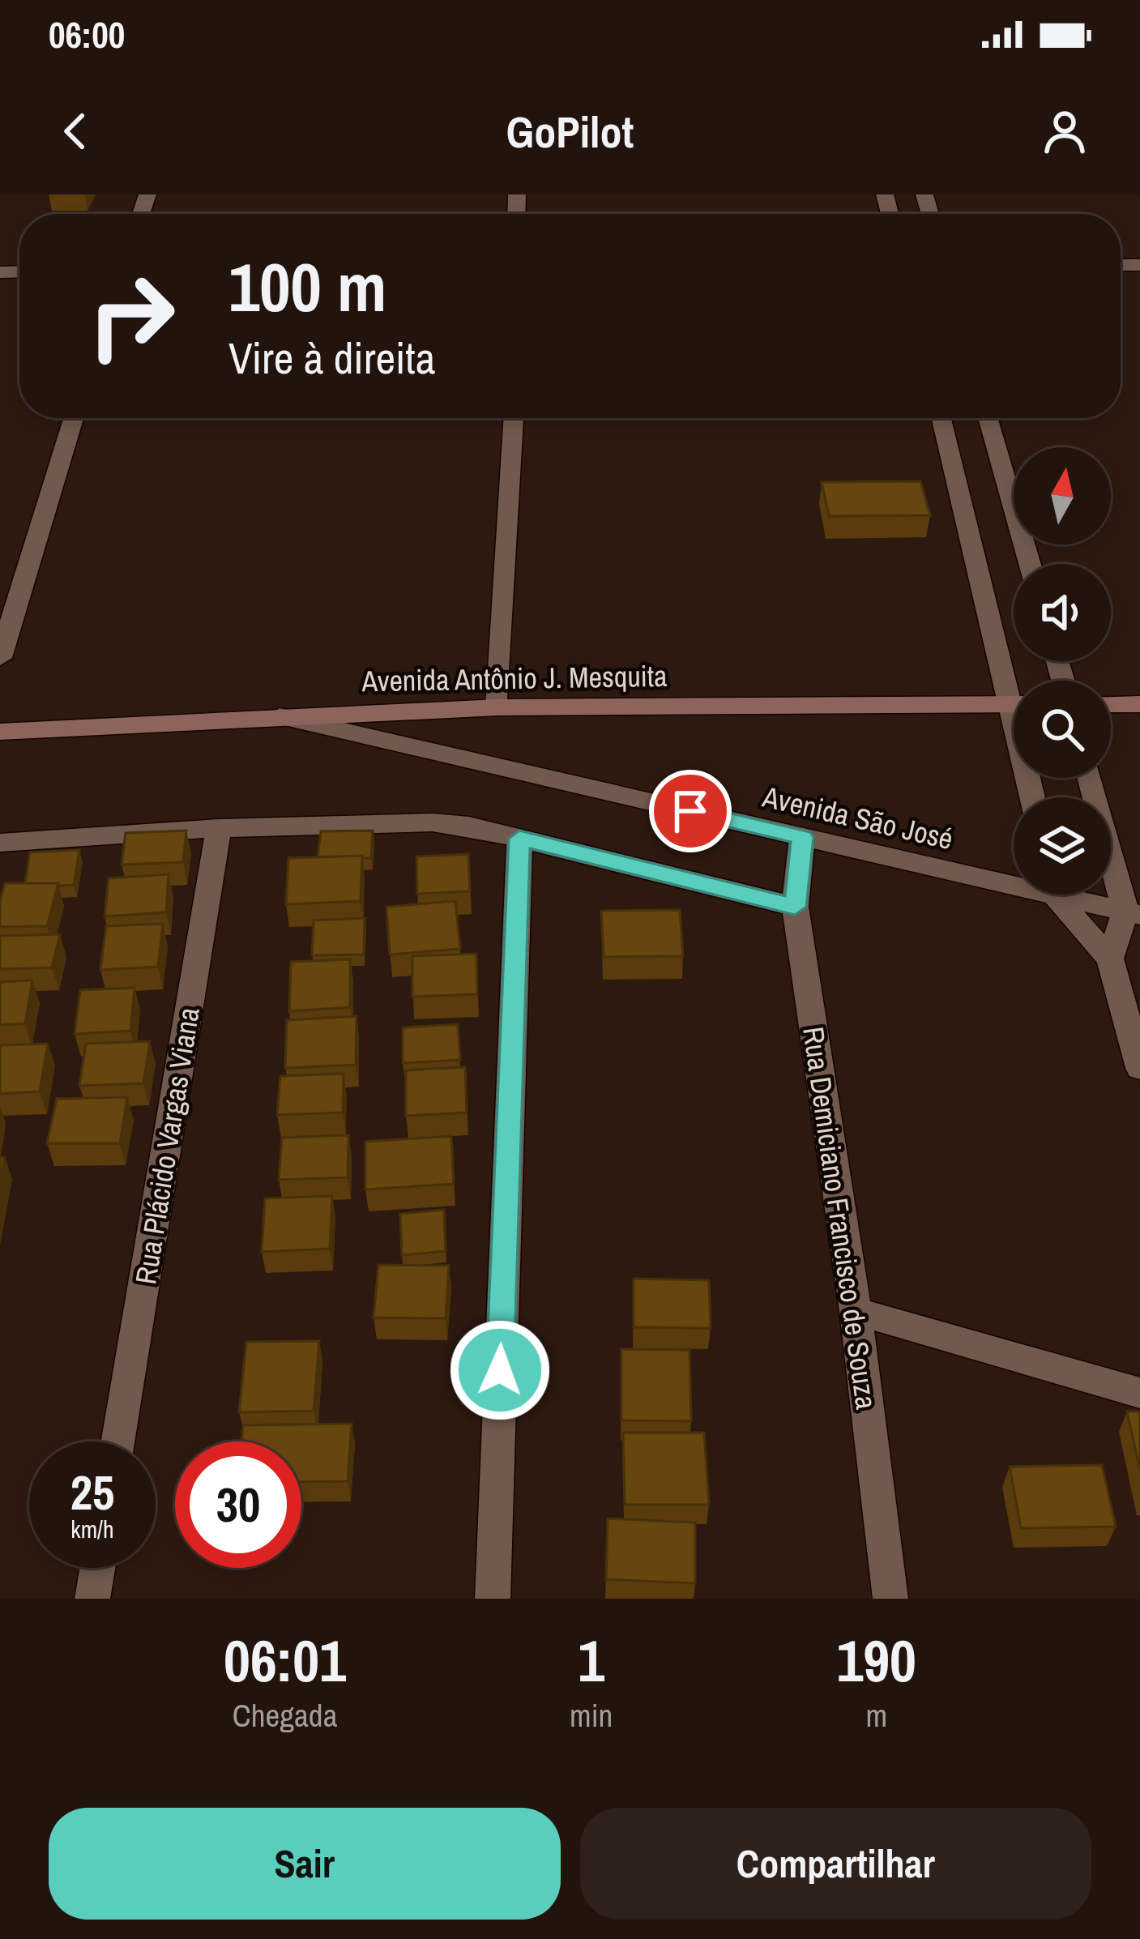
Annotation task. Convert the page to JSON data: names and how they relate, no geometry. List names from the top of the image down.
{
  "streets": {
    "main road": ["Avenida Antônio J. Mesquita"],
    "street": ["Avenida São José", "Rua Plácido Vargas Viana", "Rua Demiciano Francisco de Souza"]
  },
  "crossings": [
    ["Avenida Antônio J. Mesquita", "Avenida São José"],
    ["Avenida São José", "Rua Demiciano Francisco de Souza"]
  ],
  "north": "top",
  "page": {
    "status": "06:00",
    "header": "GoPilot",
    "turn": ["100 m", "Vire à direita"],
    "speed": "25 km/h",
    "limit": "30",
    "eta": [
      "06:01",
      "Chegada",
      "1",
      "min",
      "190",
      "m"
    ],
    "buttons": ["Sair", "Compartilhar"]
  }
}
